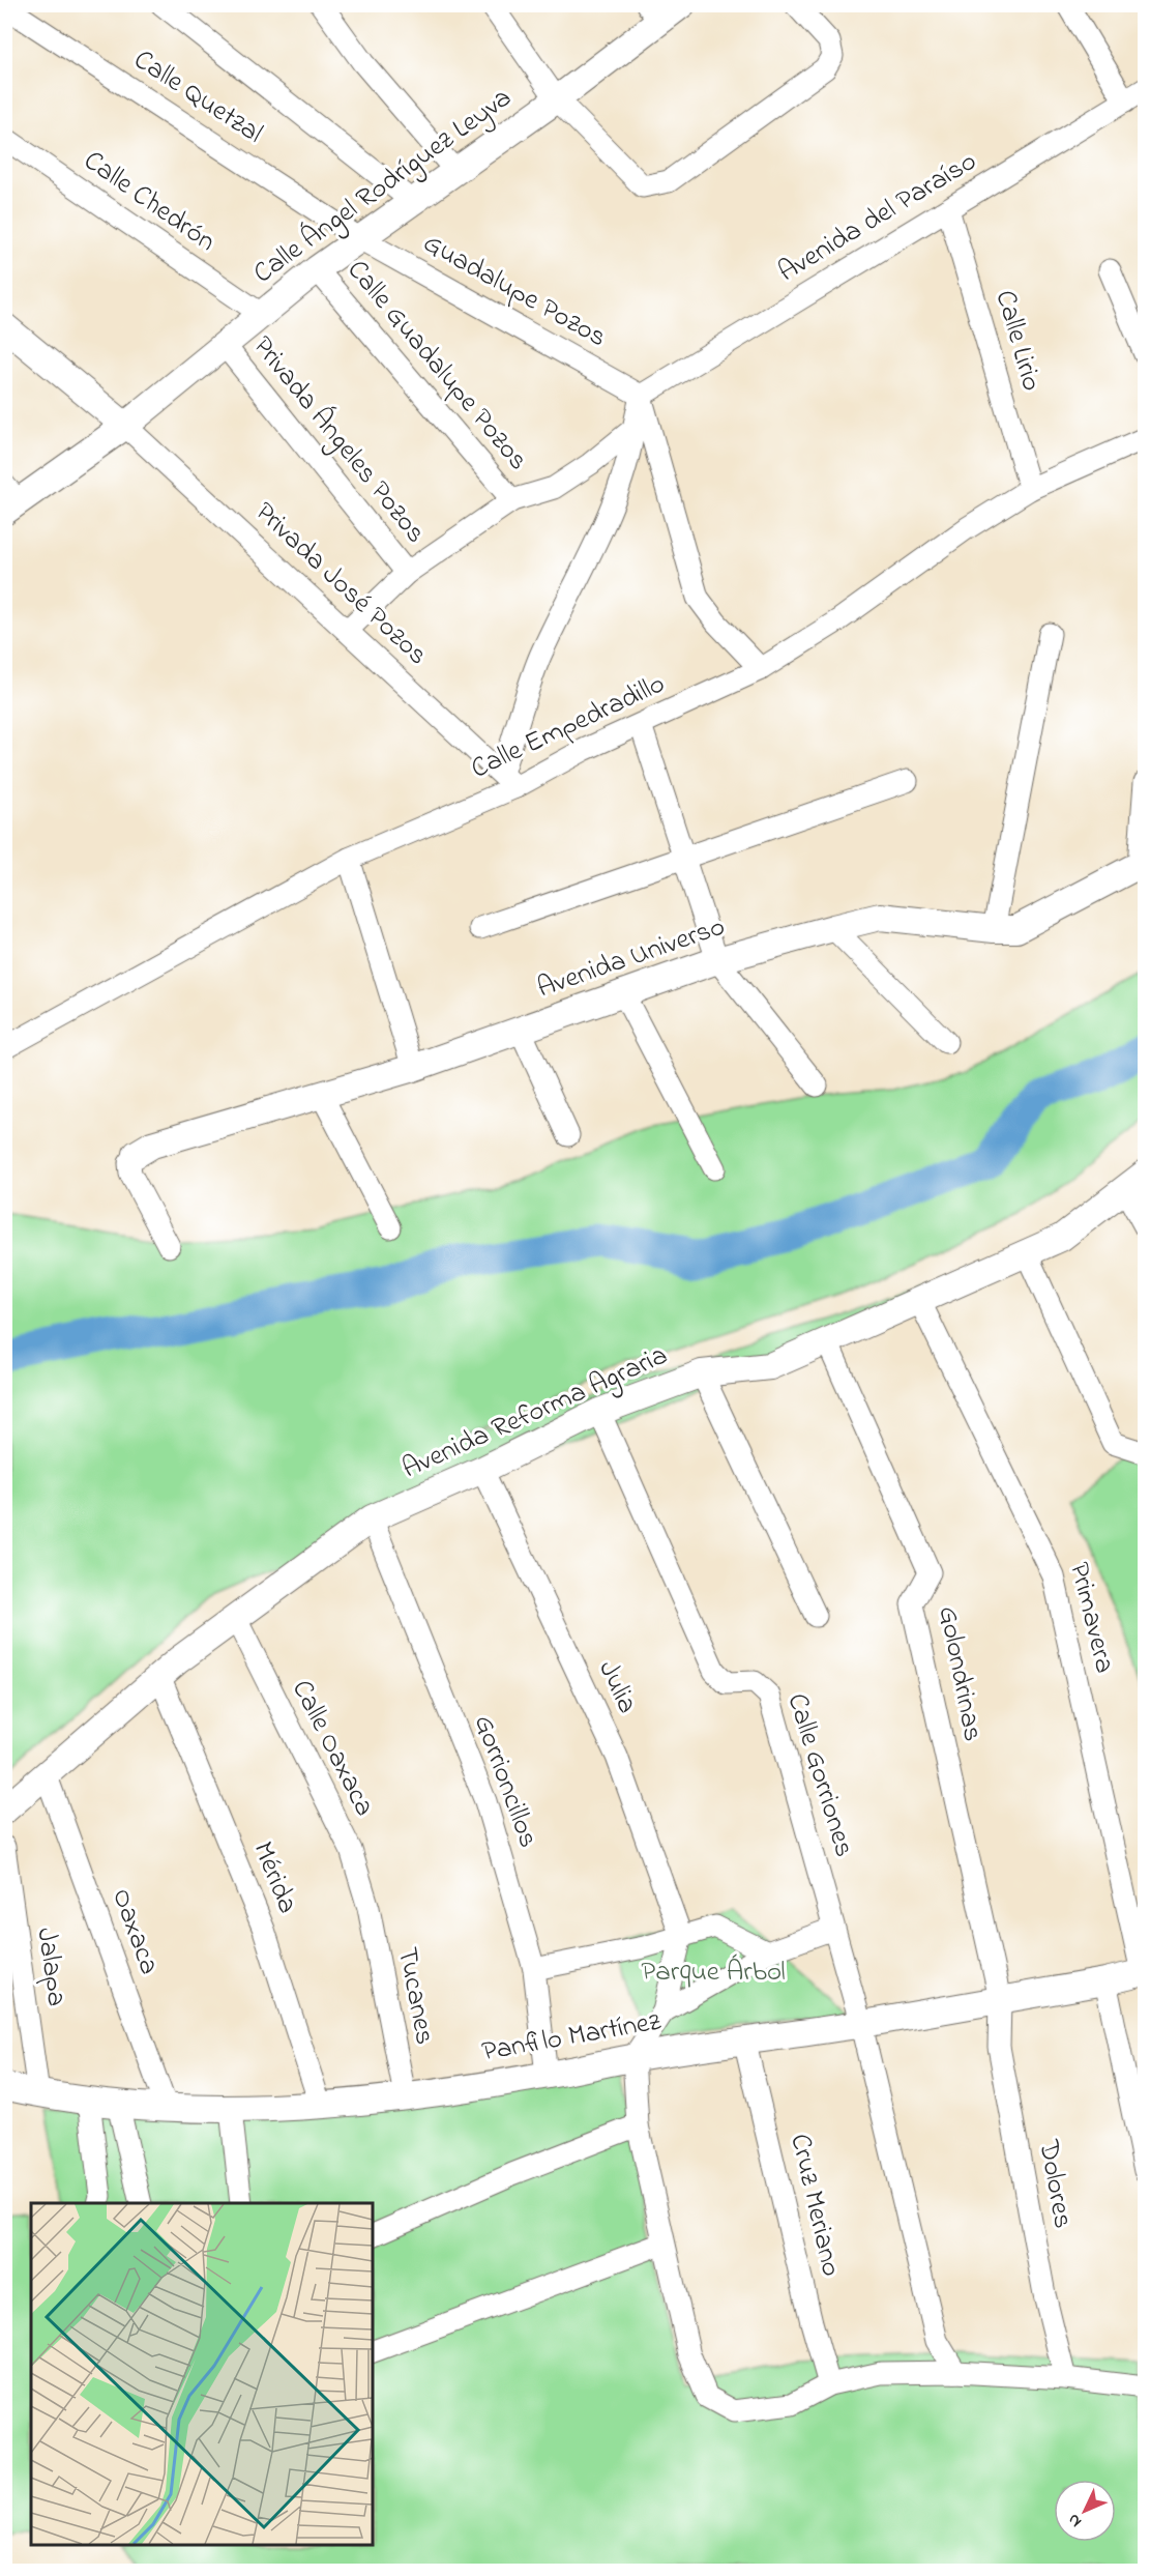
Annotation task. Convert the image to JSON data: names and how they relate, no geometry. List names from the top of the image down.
{
  "streets": {
    "street": [
      "Calle Quetzal",
      "Calle Ángel Rodríguez Leyva",
      "Calle Chedrón",
      "Avenida del Paraíso",
      "Guadalupe Pozos",
      "Calle Lirio",
      "Calle Guadalupe Pozos",
      "Privada Ángeles Pozos",
      "Privada José Pozos",
      "Calle Empedradillo",
      "Avenida Universo",
      "Avenida Reforma Agraria",
      "Primavera",
      "Golondrinas",
      "Julia",
      "Calle Oaxaca",
      "Calle Gorriones",
      "Gorrioncillos",
      "Mérida",
      "Oaxaca",
      "Jalapa",
      "Tucanes",
      "Panfilo Martínez",
      "Dolores",
      "Cruz Meriano"
    ]
  },
  "crossings": [
    ["Calle Quetzal", "Calle Ángel Rodríguez Leyva"],
    ["Calle Quetzal", "Guadalupe Pozos"],
    ["Calle Ángel Rodríguez Leyva", "Calle Chedrón"],
    ["Calle Ángel Rodríguez Leyva", "Guadalupe Pozos"],
    ["Calle Ángel Rodríguez Leyva", "Calle Guadalupe Pozos"],
    ["Calle Ángel Rodríguez Leyva", "Privada Ángeles Pozos"],
    ["Calle Ángel Rodríguez Leyva", "Privada José Pozos"],
    ["Avenida del Paraíso", "Guadalupe Pozos"],
    ["Avenida del Paraíso", "Calle Lirio"],
    ["Calle Lirio", "Calle Empedradillo"],
    ["Privada José Pozos", "Calle Empedradillo"],
    ["Avenida Reforma Agraria", "Primavera"],
    ["Avenida Reforma Agraria", "Golondrinas"],
    ["Avenida Reforma Agraria", "Julia"],
    ["Avenida Reforma Agraria", "Calle Oaxaca"],
    ["Avenida Reforma Agraria", "Calle Gorriones"],
    ["Avenida Reforma Agraria", "Gorrioncillos"],
    ["Avenida Reforma Agraria", "Mérida"],
    ["Avenida Reforma Agraria", "Oaxaca"],
    ["Primavera", "Panfilo Martínez"],
    ["Golondrinas", "Panfilo Martínez"],
    ["Golondrinas", "Dolores"],
    ["Calle Oaxaca", "Tucanes"],
    ["Calle Gorriones", "Panfilo Martínez"],
    ["Gorrioncillos", "Panfilo Martínez"],
    ["Mérida", "Panfilo Martínez"],
    ["Oaxaca", "Panfilo Martínez"],
    ["Jalapa", "Panfilo Martínez"],
    ["Tucanes", "Panfilo Martínez"],
    ["Panfilo Martínez", "Dolores"],
    ["Panfilo Martínez", "Cruz Meriano"]
  ],
  "parks": ["Parque Árbol"],
  "north": "bottom left"
}
